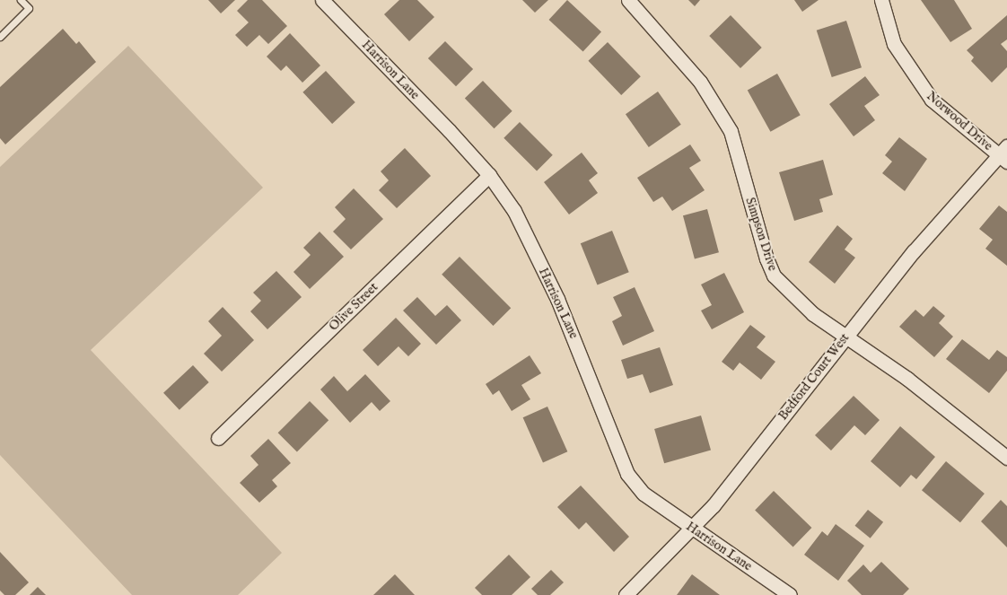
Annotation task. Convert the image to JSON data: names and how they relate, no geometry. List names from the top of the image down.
{
  "streets": {
    "street": [
      "Harrison Lane",
      "Norwood Drive",
      "Simpson Drive",
      "Olive Street",
      "Bedford Court West"
    ]
  },
  "crossings": [
    ["Harrison Lane", "Olive Street"],
    ["Harrison Lane", "Bedford Court West"],
    ["Norwood Drive", "Bedford Court West"],
    ["Simpson Drive", "Bedford Court West"]
  ]
}
